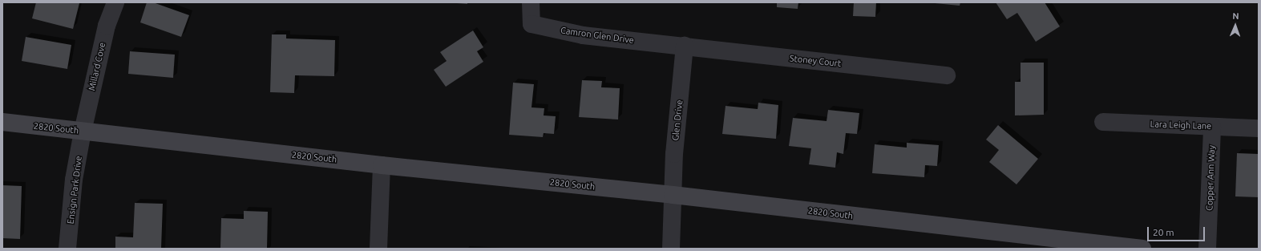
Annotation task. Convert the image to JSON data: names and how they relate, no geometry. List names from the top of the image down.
{
  "streets": {
    "street": [
      "Camron Glen Drive",
      "Stoney Court",
      "Millard Cove",
      "Glen Drive",
      "Lara Leigh Lane",
      "2820 South",
      "Copper Ann Way",
      "Ensign Park Drive"
    ]
  },
  "crossings": [
    ["Camron Glen Drive", "Stoney Court"],
    ["Camron Glen Drive", "Glen Drive"],
    ["Stoney Court", "Glen Drive"],
    ["Millard Cove", "2820 South"],
    ["Millard Cove", "Ensign Park Drive"],
    ["Glen Drive", "2820 South"],
    ["Lara Leigh Lane", "Copper Ann Way"],
    ["2820 South", "Ensign Park Drive"]
  ],
  "scale_bar": "20 m",
  "north": "top"
}
